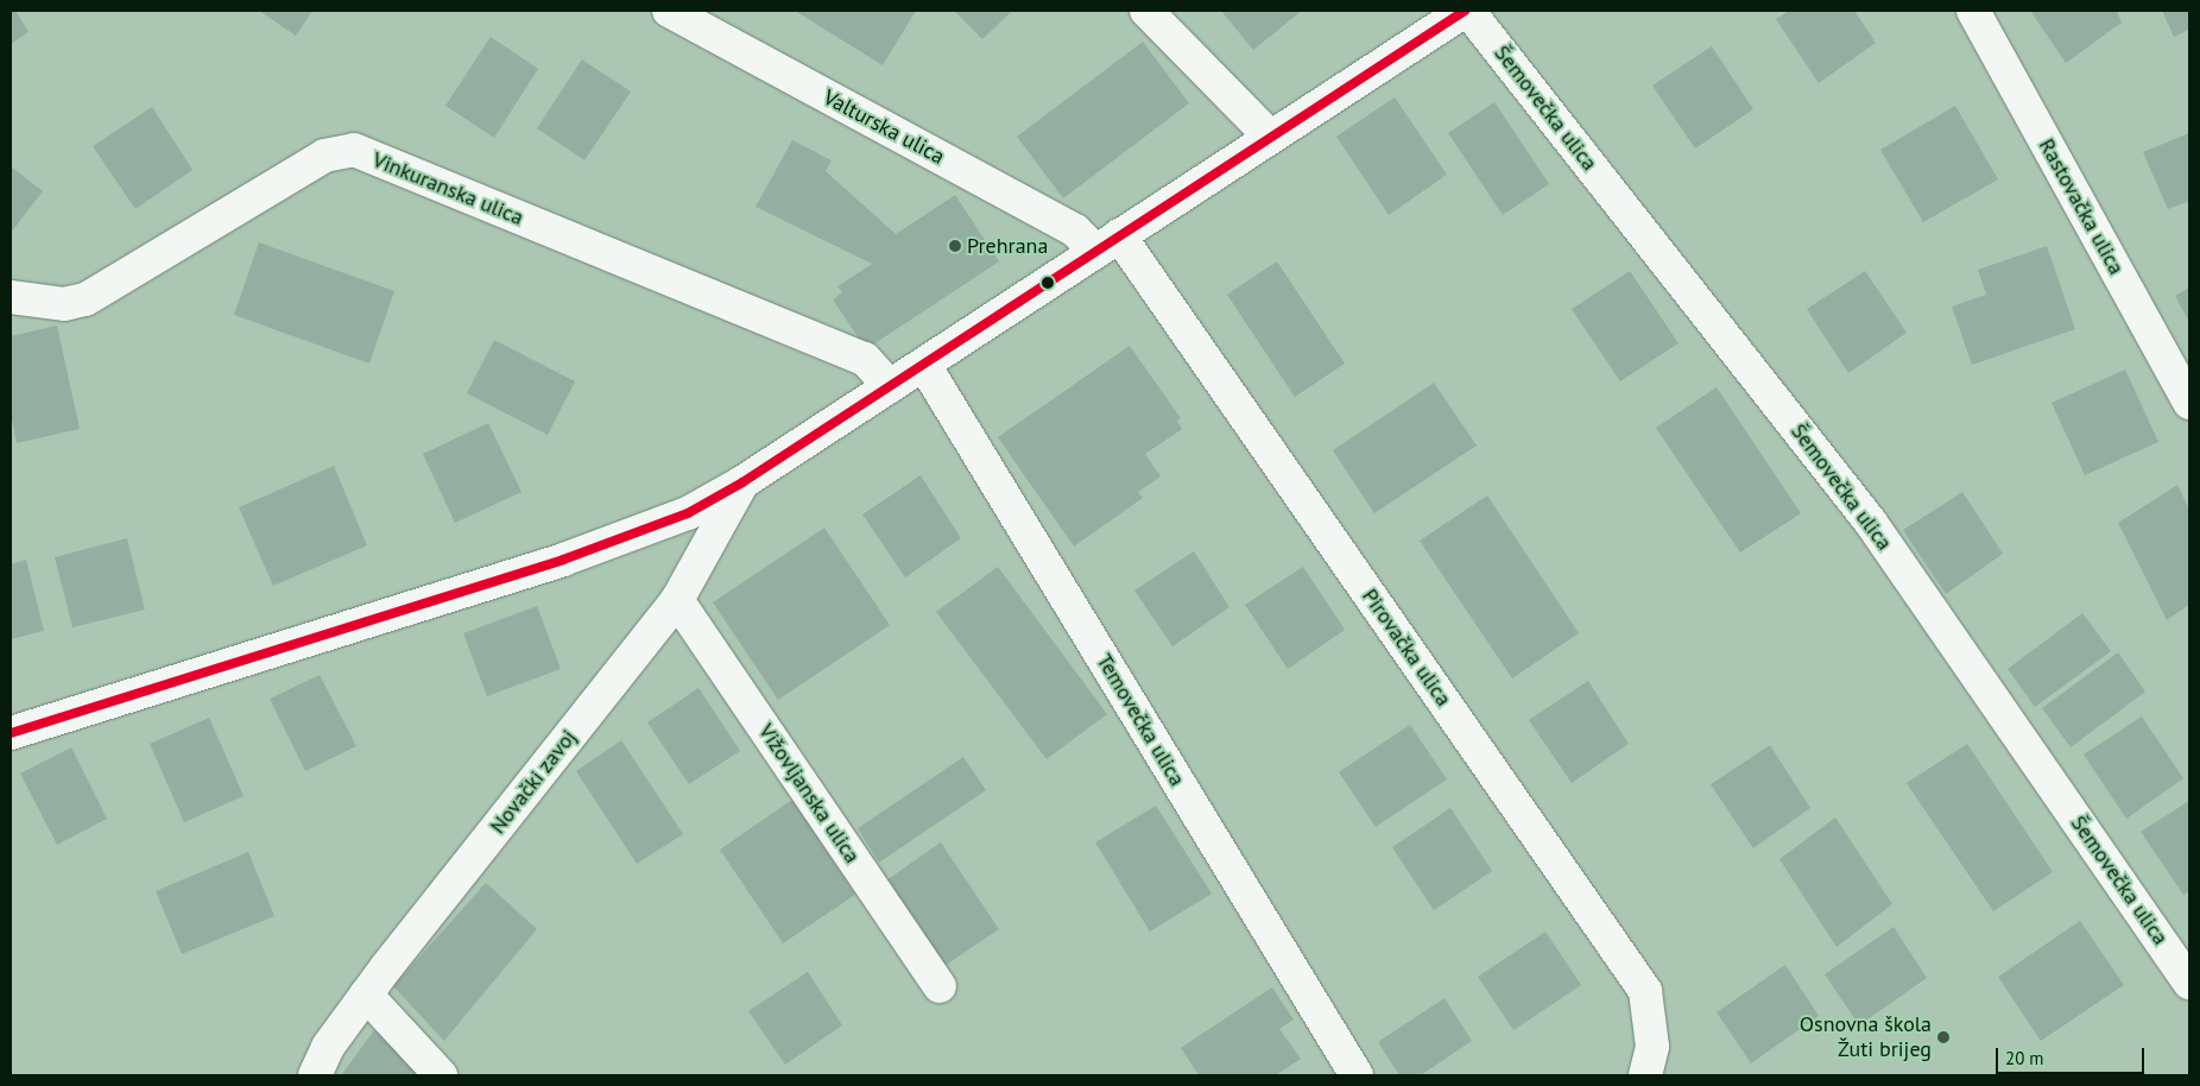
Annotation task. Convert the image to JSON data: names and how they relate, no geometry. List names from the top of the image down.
{
  "streets": {
    "street": [
      "Šemovečka ulica",
      "Valturska ulica",
      "Vinkuranska ulica",
      "Rastovačka ulica",
      "Pirovačka ulica",
      "Temovečka ulica",
      "Novački zavoj",
      "Vižovljanska ulica"
    ]
  },
  "crossings": [
    ["Valturska ulica", "Pirovačka ulica"],
    ["Novački zavoj", "Vižovljanska ulica"]
  ],
  "places": ["Prehrana", "Osnovna škola Žuti brijeg"],
  "scale_bar": "20 m"
}
